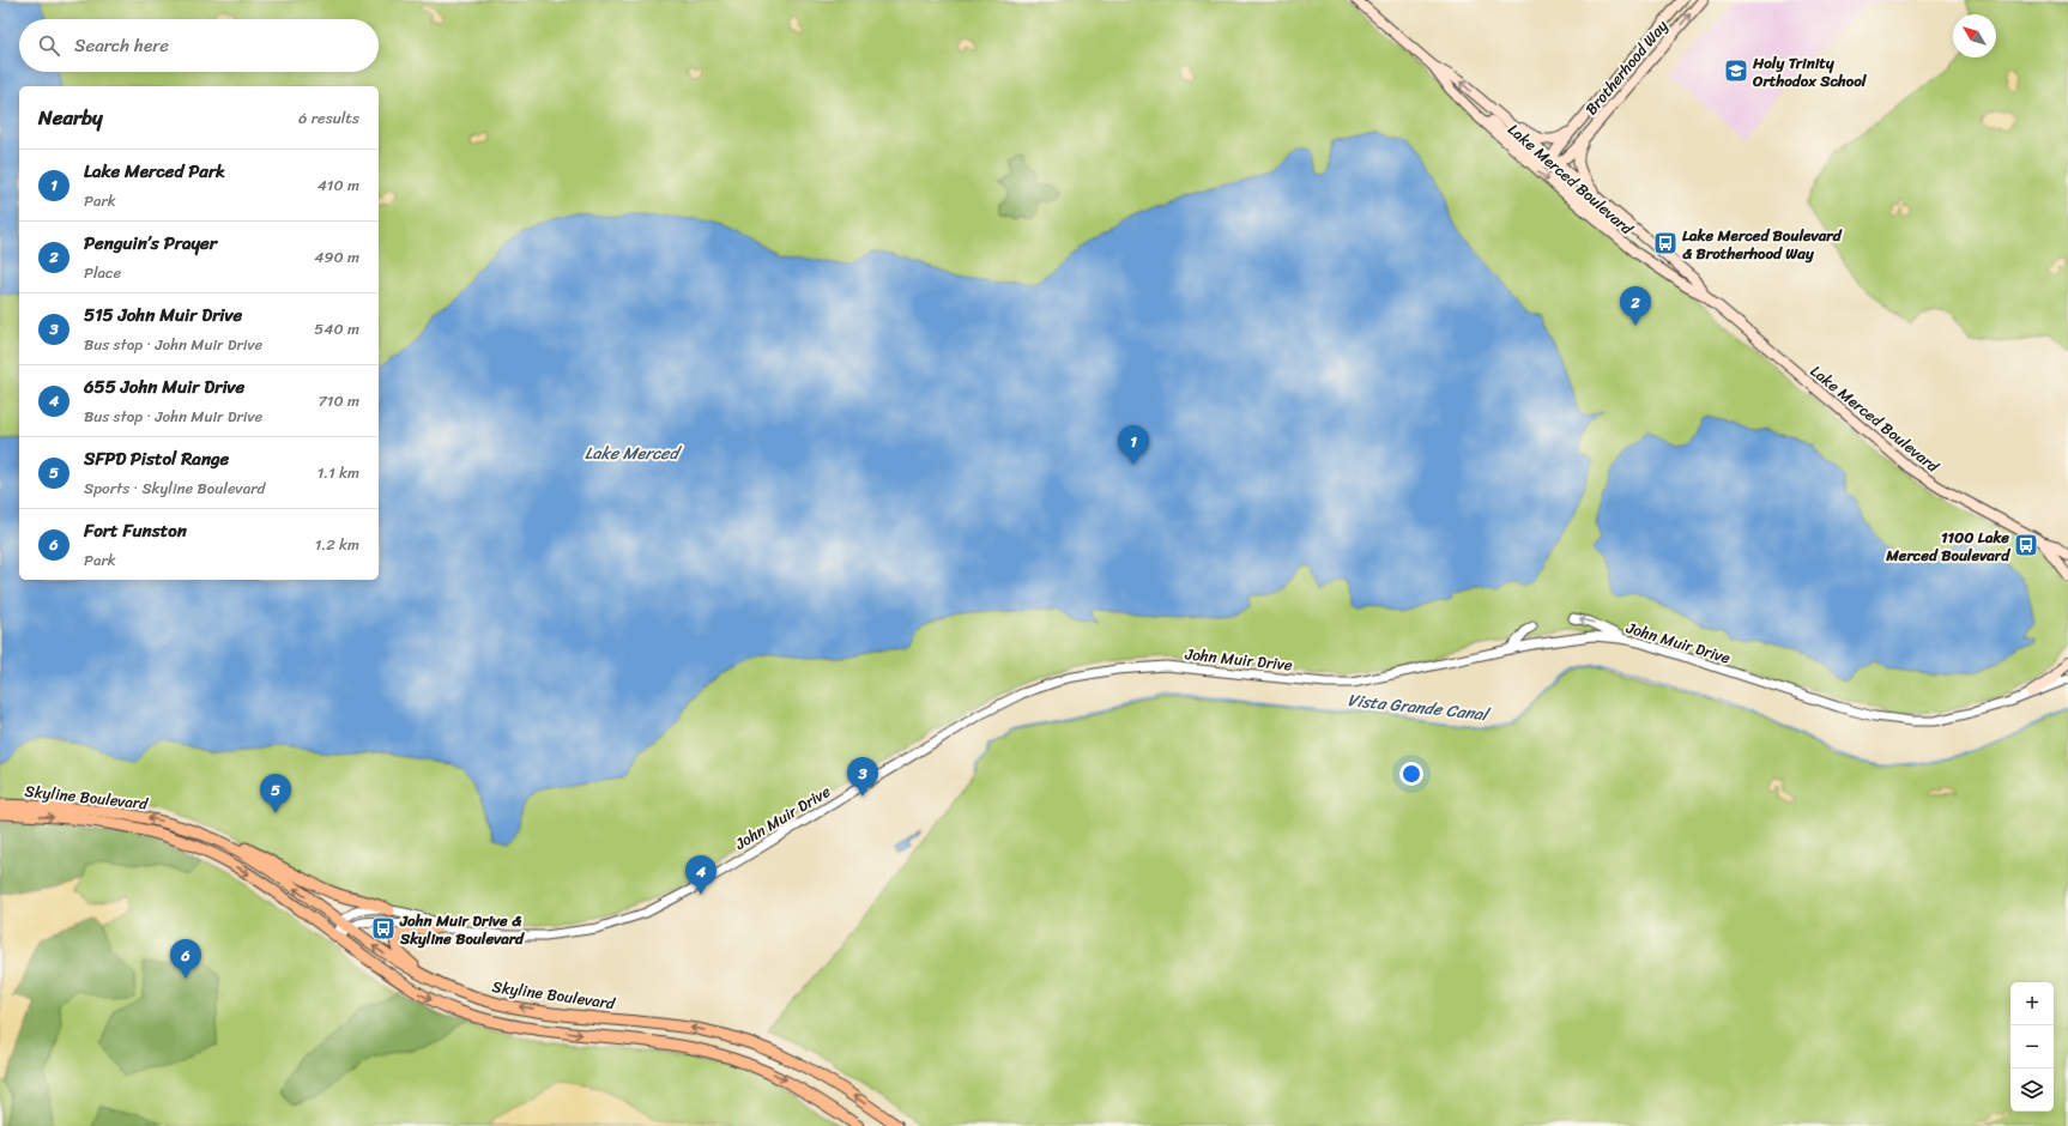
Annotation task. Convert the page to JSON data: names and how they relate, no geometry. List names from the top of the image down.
{
  "streets": {
    "main road": ["Brotherhood Way", "Lake Merced Boulevard", "Skyline Boulevard"],
    "street": ["John Muir Drive"]
  },
  "crossings": [
    ["John Muir Drive", "Skyline Boulevard"]
  ],
  "water": ["Lake Merced", "Vista Grande Canal"],
  "places": {
    "school or university": ["Holy Trinity Orthodox School"],
    "bus stop": ["Lake Merced Boulevard & Brotherhood Way", "1100 Lake Merced Boulevard", "John Muir Drive & Skyline Boulevard"]
  },
  "north": "top left",
  "page": {
    "search": "Search here",
    "heading": ["Nearby", "6 results"],
    "list": [
      {
        "mark": "1",
        "name": "Lake Merced Park",
        "note": "Park",
        "value": "410 m"
      },
      {
        "mark": "2",
        "name": "Penguin’s Prayer",
        "note": "Place",
        "value": "490 m"
      },
      {
        "mark": "3",
        "name": "515 John Muir Drive",
        "note": "Bus stop · John Muir Drive",
        "value": "540 m"
      },
      {
        "mark": "4",
        "name": "655 John Muir Drive",
        "note": "Bus stop · John Muir Drive",
        "value": "710 m"
      },
      {
        "mark": "5",
        "name": "SFPD Pistol Range",
        "note": "Sports · Skyline Boulevard",
        "value": "1.1 km"
      },
      {
        "mark": "6",
        "name": "Fort Funston",
        "note": "Park",
        "value": "1.2 km"
      }
    ],
    "pins": [
      "2",
      "1",
      "3",
      "5",
      "4",
      "6"
    ],
    "map_buttons": ["+", "−"]
  }
}
